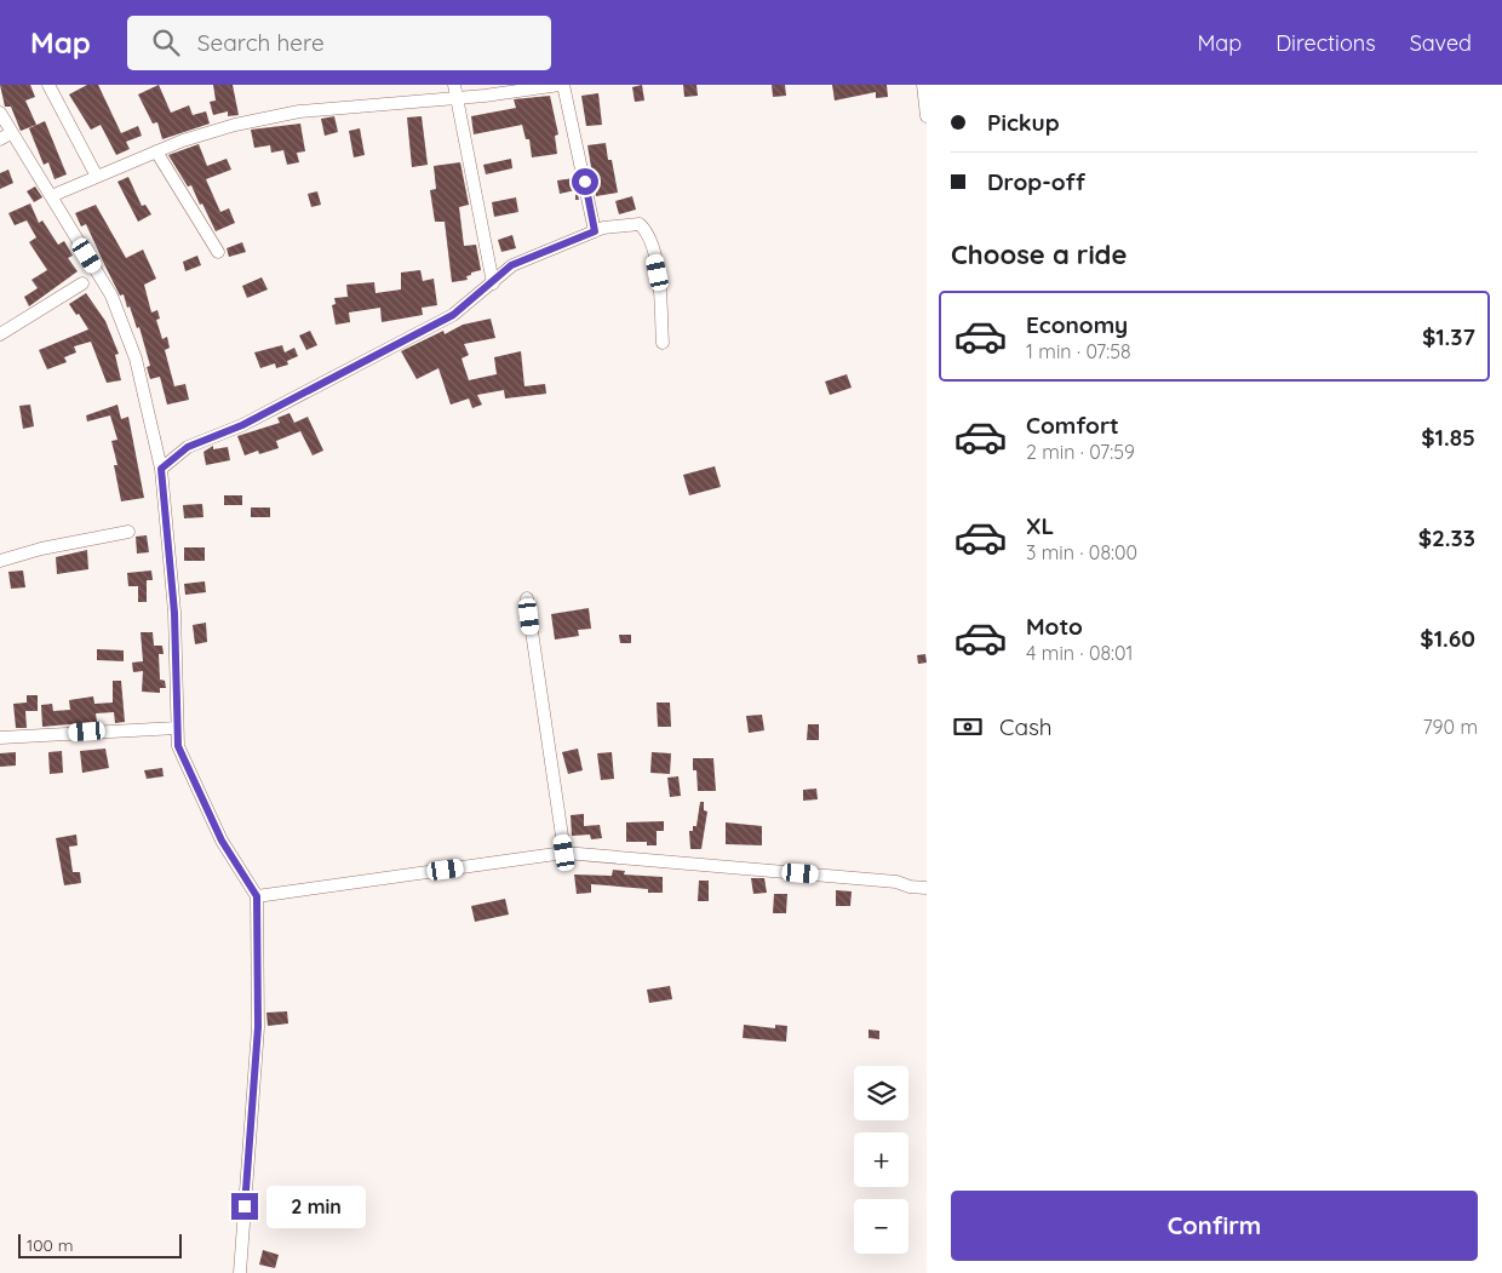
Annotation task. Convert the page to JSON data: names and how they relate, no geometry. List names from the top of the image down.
{
  "scale_bar": "100 m",
  "page": {
    "header": "Map",
    "search": "Search here",
    "nav": ["Map", "Directions", "Saved"],
    "banner": ["Pickup", "Drop-off"],
    "heading": "Choose a ride",
    "list": [
      {
        "name": "Economy",
        "note": "1 min · 07:58",
        "value": "$1.37"
      },
      {
        "name": "Comfort",
        "note": "2 min · 07:59",
        "value": "$1.85"
      },
      {
        "name": "XL",
        "note": "3 min · 08:00",
        "value": "$2.33"
      },
      {
        "name": "Moto",
        "note": "4 min · 08:01",
        "value": "$1.60"
      }
    ],
    "pay": ["Cash", "790 m"],
    "map_buttons": ["+", "−"],
    "buttons": "Confirm",
    "bubble": "2 min",
    "scale": "100 m"
  }
}
